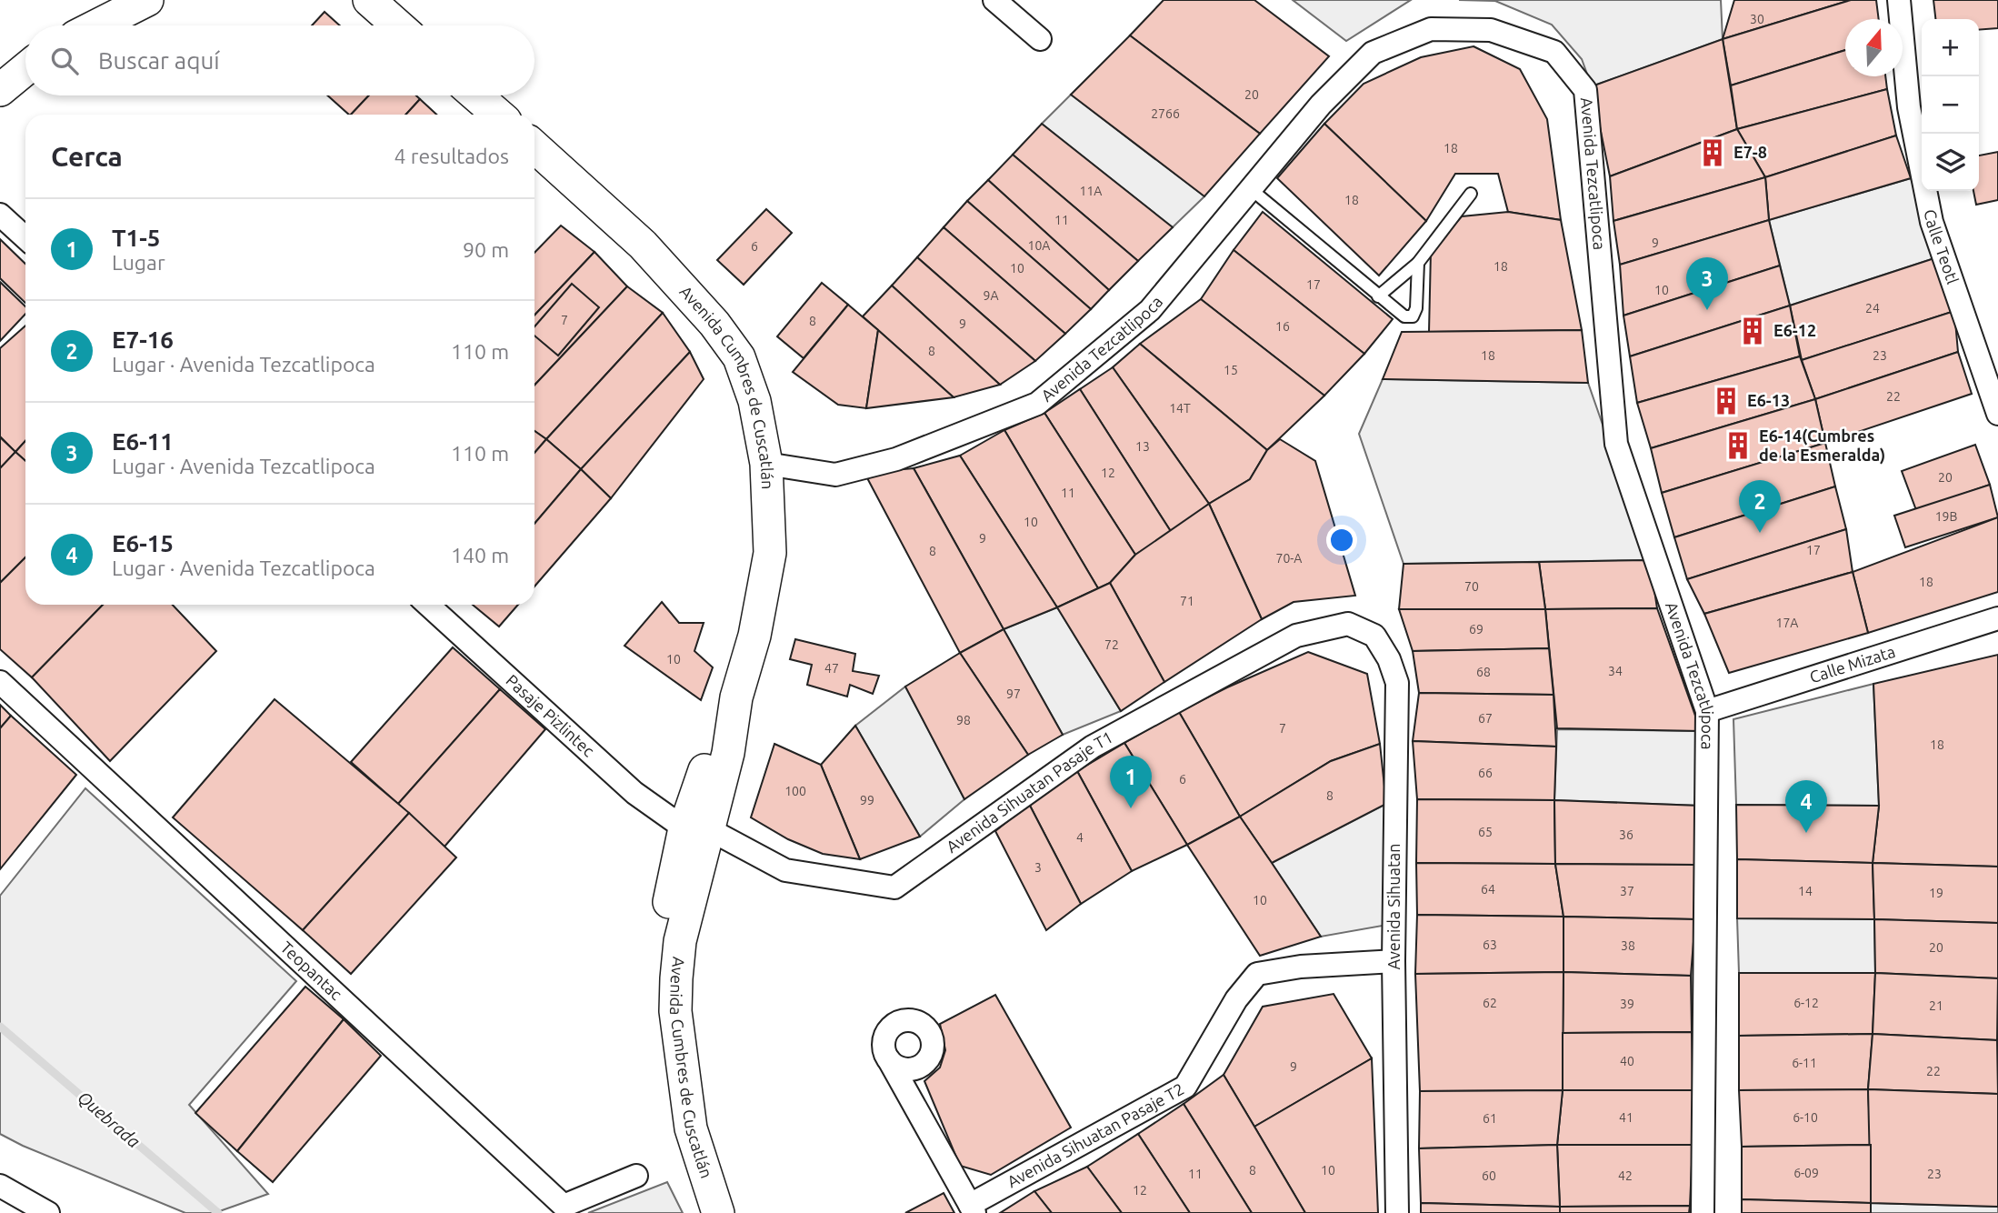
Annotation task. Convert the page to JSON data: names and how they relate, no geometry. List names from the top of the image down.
{
  "streets": {
    "main road": ["Avenida Cumbres de Cuscatlán"],
    "street": [
      "Avenida Tezcatlipoca",
      "Calle Teotl",
      "Calle Mizata",
      "Pasaje Pizlintec",
      "Avenida Sihuatan Pasaje T1",
      "Avenida Sihuatan",
      "Teopantac",
      "Avenida Sihuatan Pasaje T2"
    ]
  },
  "crossings": [
    ["Avenida Tezcatlipoca", "Avenida Cumbres de Cuscatlán"],
    ["Avenida Tezcatlipoca", "Calle Mizata"],
    ["Avenida Cumbres de Cuscatlán", "Pasaje Pizlintec"],
    ["Avenida Cumbres de Cuscatlán", "Avenida Sihuatan Pasaje T1"],
    ["Pasaje Pizlintec", "Avenida Sihuatan Pasaje T1"],
    ["Avenida Sihuatan Pasaje T1", "Avenida Sihuatan"],
    ["Avenida Sihuatan", "Avenida Sihuatan Pasaje T2"]
  ],
  "water": ["Quebrada"],
  "places": {
    "building": [
      "E7-8",
      "E6-12",
      "E6-13",
      "E6-14(Cumbres de la Esmeralda)"
    ]
  },
  "house_numbers": [
    "30",
    "20",
    "2766",
    "18",
    "11A",
    "18",
    "11",
    "9",
    "10A",
    "6",
    "18",
    "10",
    "17",
    "10",
    "9A",
    "24",
    "7",
    "8",
    "9",
    "16",
    "8",
    "18",
    "23",
    "15",
    "22",
    "14T",
    "13",
    "12",
    "20",
    "11",
    "19B",
    "10",
    "9",
    "17",
    "8",
    "70-A",
    "18",
    "70",
    "71",
    "17A",
    "69",
    "72",
    "10",
    "47",
    "34",
    "68",
    "97",
    "67",
    "98",
    "7",
    "18",
    "66",
    "6",
    "100",
    "8",
    "99",
    "65",
    "36",
    "4",
    "3",
    "64",
    "37",
    "14",
    "19",
    "10",
    "63",
    "38",
    "20",
    "62",
    "6-12",
    "39",
    "21",
    "40",
    "6-11",
    "9",
    "22",
    "41",
    "6-10",
    "61",
    "8",
    "10",
    "6-09",
    "11",
    "23",
    "60",
    "42",
    "12"
  ],
  "north": "top",
  "page": {
    "map_buttons": ["+", "−"],
    "search": "Buscar aquí",
    "heading": ["Cerca", "4 resultados"],
    "list": [
      {
        "mark": "1",
        "name": "T1-5",
        "note": "Lugar",
        "value": "90 m"
      },
      {
        "mark": "2",
        "name": "E7-16",
        "note": "Lugar · Avenida Tezcatlipoca",
        "value": "110 m"
      },
      {
        "mark": "3",
        "name": "E6-11",
        "note": "Lugar · Avenida Tezcatlipoca",
        "value": "110 m"
      },
      {
        "mark": "4",
        "name": "E6-15",
        "note": "Lugar · Avenida Tezcatlipoca",
        "value": "140 m"
      }
    ],
    "pins": [
      "3",
      "2",
      "1",
      "4"
    ]
  }
}
